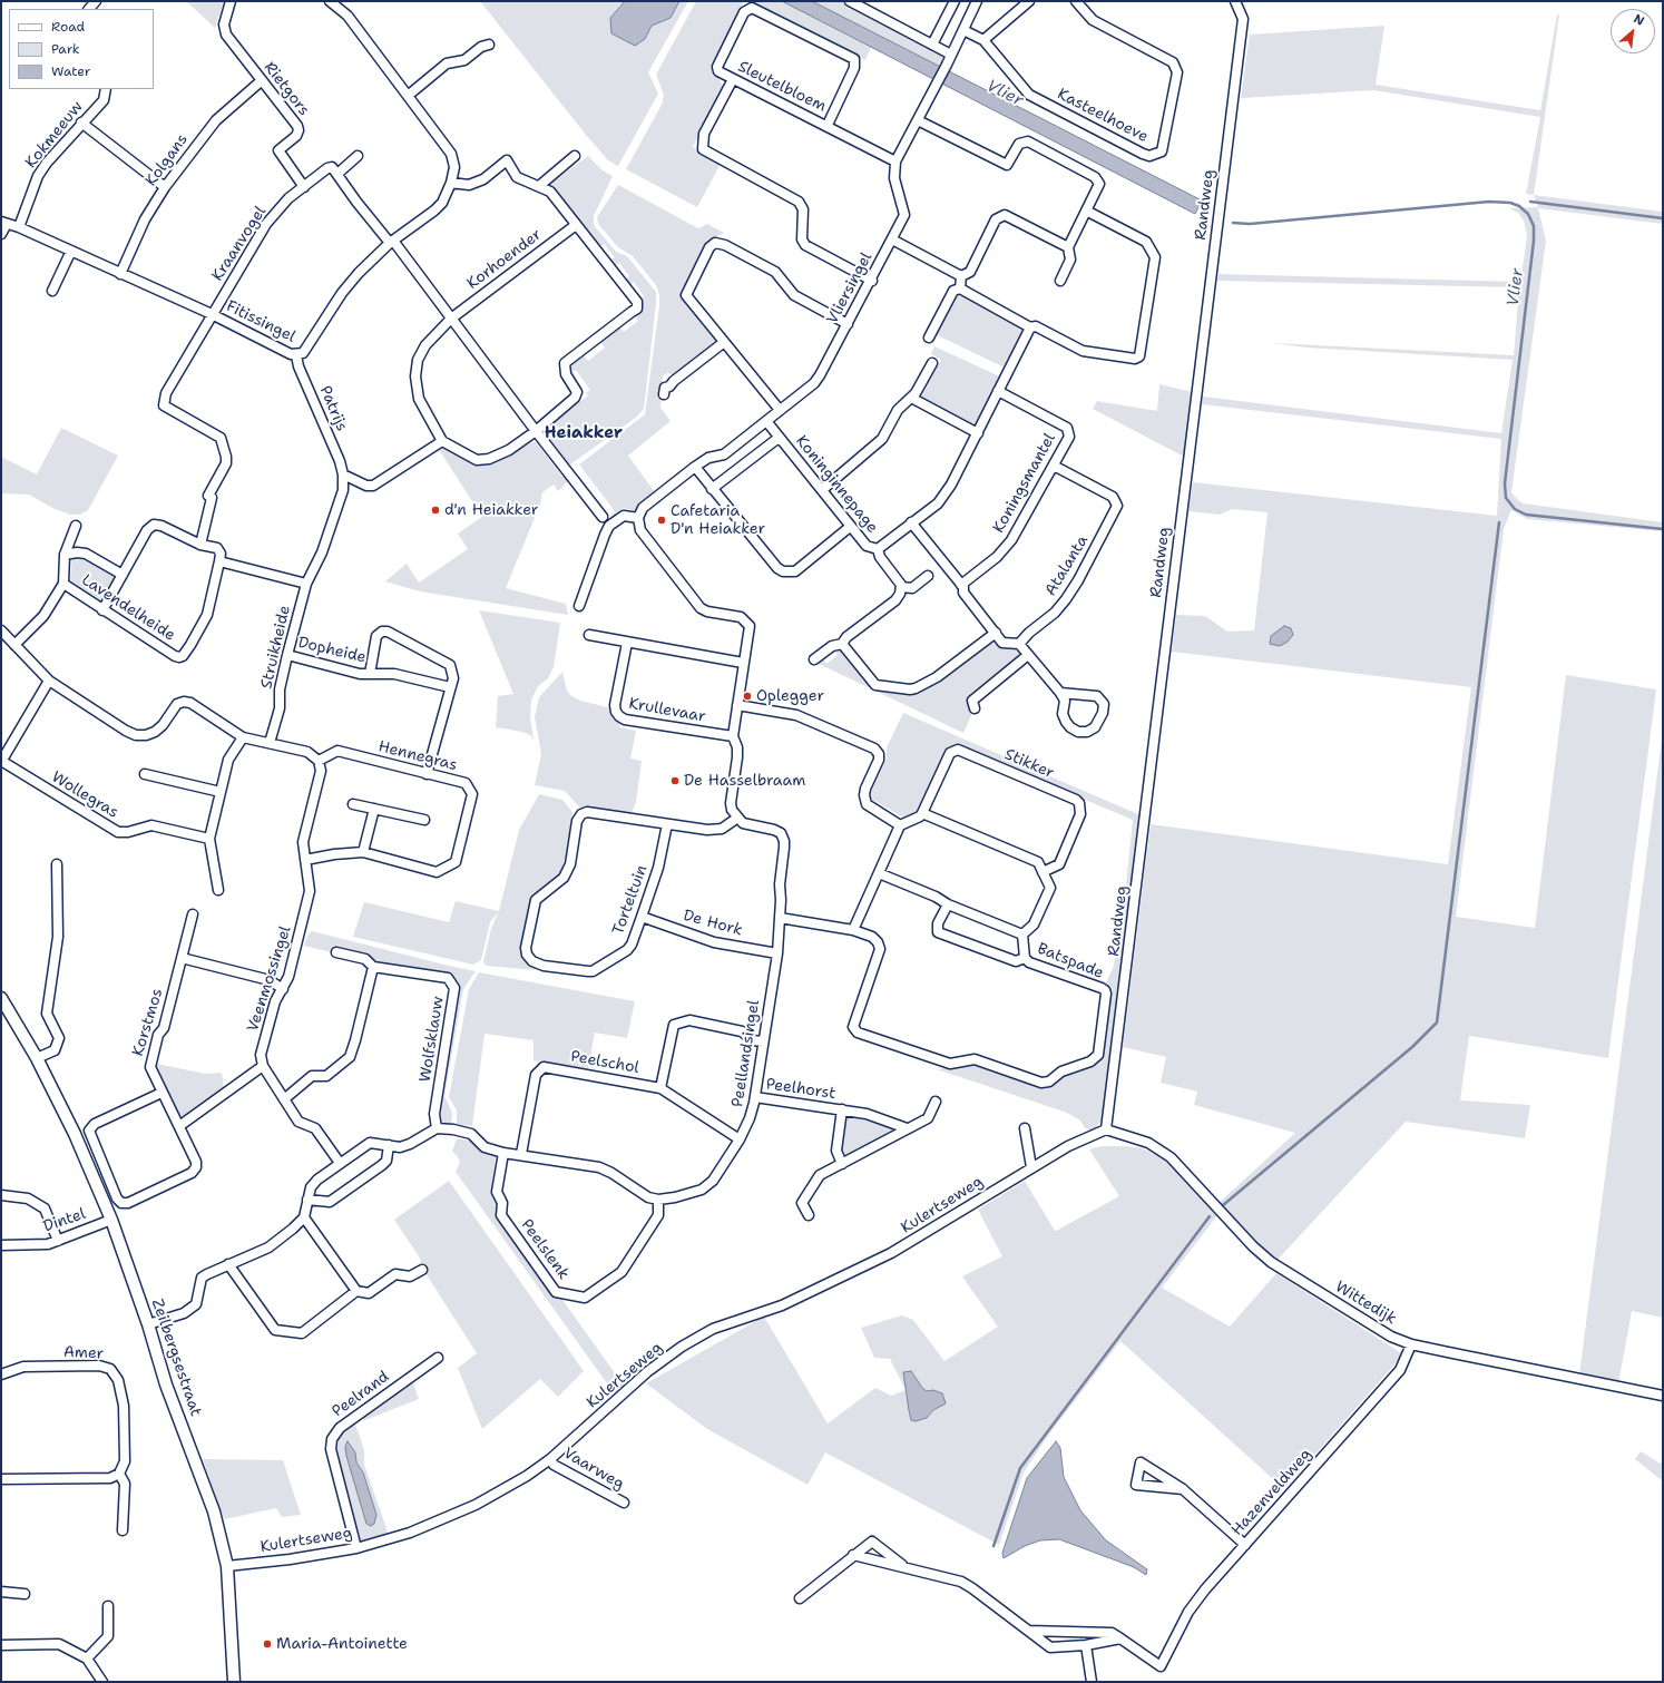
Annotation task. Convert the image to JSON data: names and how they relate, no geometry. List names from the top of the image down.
{
  "streets": {
    "street": [
      "Sleutelbloem",
      "Rietgors",
      "Kasteelhoeve",
      "Kokmeeuw",
      "Kolgans",
      "Randweg",
      "Kraanvogel",
      "Korhoender",
      "Vliersingel",
      "Fitissingel",
      "Patrijs",
      "Koningsmantel",
      "Koninginnepage",
      "Atalanta",
      "Lavendelheide",
      "Struikheide",
      "Dopheide",
      "Krullevaar",
      "Hennegras",
      "Stikker",
      "Wollegras",
      "Torteltuin",
      "De Hork",
      "Batspade",
      "Veenmossingel",
      "Korstmos",
      "Wolfsklauw",
      "Peellandsingel",
      "Peelschol",
      "Peelhorst",
      "Kulertseweg",
      "Dintel",
      "Peelslenk",
      "Wittedijk",
      "Amer",
      "Zeilbergsestraat",
      "Peelrand",
      "Vaarweg",
      "Hazenveldweg"
    ]
  },
  "crossings": [
    ["Sleutelbloem", "Vliersingel"],
    ["Rietgors", "Kolgans"],
    ["Rietgors", "Kraanvogel"],
    ["Kasteelhoeve", "Vliersingel"],
    ["Kokmeeuw", "Fitissingel"],
    ["Kolgans", "Fitissingel"],
    ["Randweg", "Kulertseweg"],
    ["Randweg", "Wittedijk"],
    ["Kraanvogel", "Fitissingel"],
    ["Vliersingel", "Koninginnepage"],
    ["Fitissingel", "Patrijs"],
    ["Patrijs", "Struikheide"],
    ["Koningsmantel", "Koninginnepage"],
    ["Koningsmantel", "Atalanta"],
    ["Struikheide", "Dopheide"],
    ["Dopheide", "Hennegras"],
    ["Hennegras", "Veenmossingel"],
    ["Stikker", "Batspade"],
    ["Torteltuin", "De Hork"],
    ["Torteltuin", "Peellandsingel"],
    ["De Hork", "Peellandsingel"],
    ["Peellandsingel", "Peelschol"],
    ["Peellandsingel", "Peelhorst"],
    ["Peellandsingel", "Peelslenk"],
    ["Kulertseweg", "Wittedijk"],
    ["Kulertseweg", "Zeilbergsestraat"],
    ["Kulertseweg", "Peelrand"],
    ["Kulertseweg", "Vaarweg"],
    ["Dintel", "Zeilbergsestraat"],
    ["Wittedijk", "Hazenveldweg"]
  ],
  "districts": ["Heiakker"],
  "water": ["Vlier"],
  "places": [
    "d'n Heiakker",
    "Cafetaria D'n Heiakker",
    "Oplegger",
    "De Hasselbraam",
    "Maria-Antoinette"
  ],
  "legend": ["Road", "Park", "Water"],
  "north": "top right"
}
